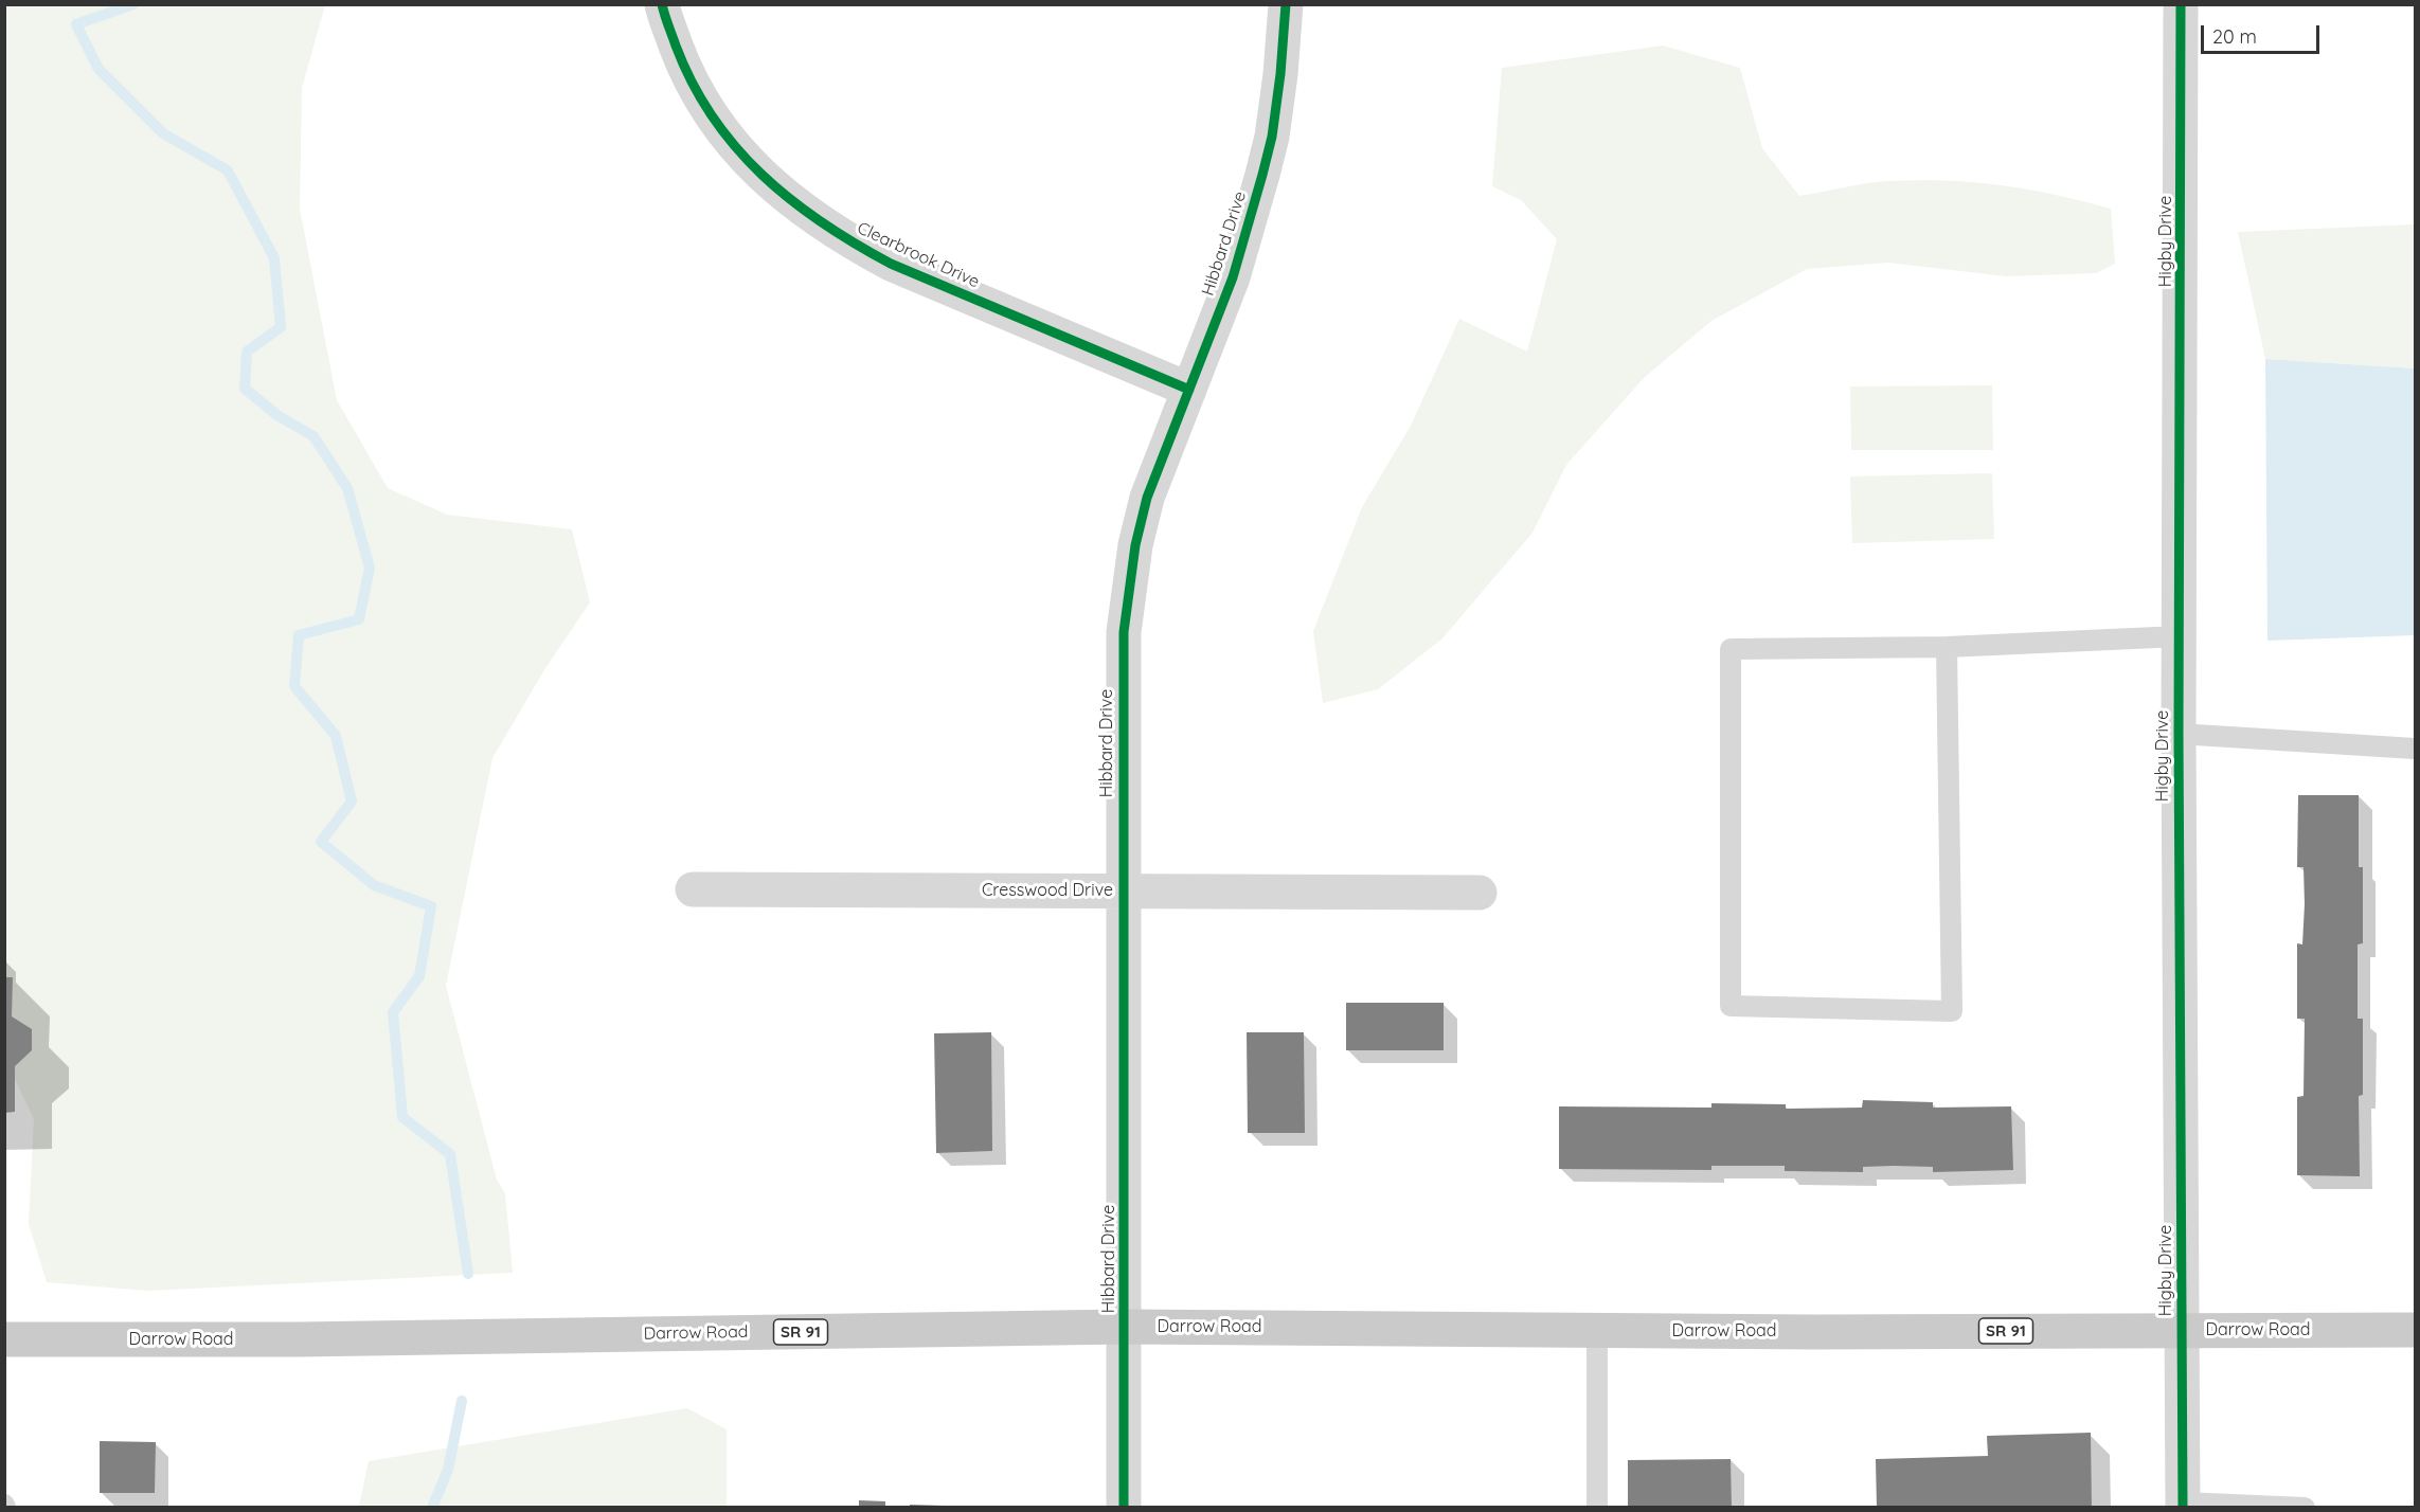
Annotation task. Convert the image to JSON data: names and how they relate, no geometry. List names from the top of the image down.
{
  "streets": {
    "main road": ["Darrow Road", "SR 91"],
    "street": [
      "Higby Drive",
      "Hibbard Drive",
      "Clearbrook Drive",
      "Cresswood Drive"
    ]
  },
  "crossings": [
    ["Higby Drive", "Darrow Road"],
    ["Hibbard Drive", "Clearbrook Drive"],
    ["Hibbard Drive", "Cresswood Drive"],
    ["Hibbard Drive", "Darrow Road"]
  ],
  "scale_bar": "20 m"
}
